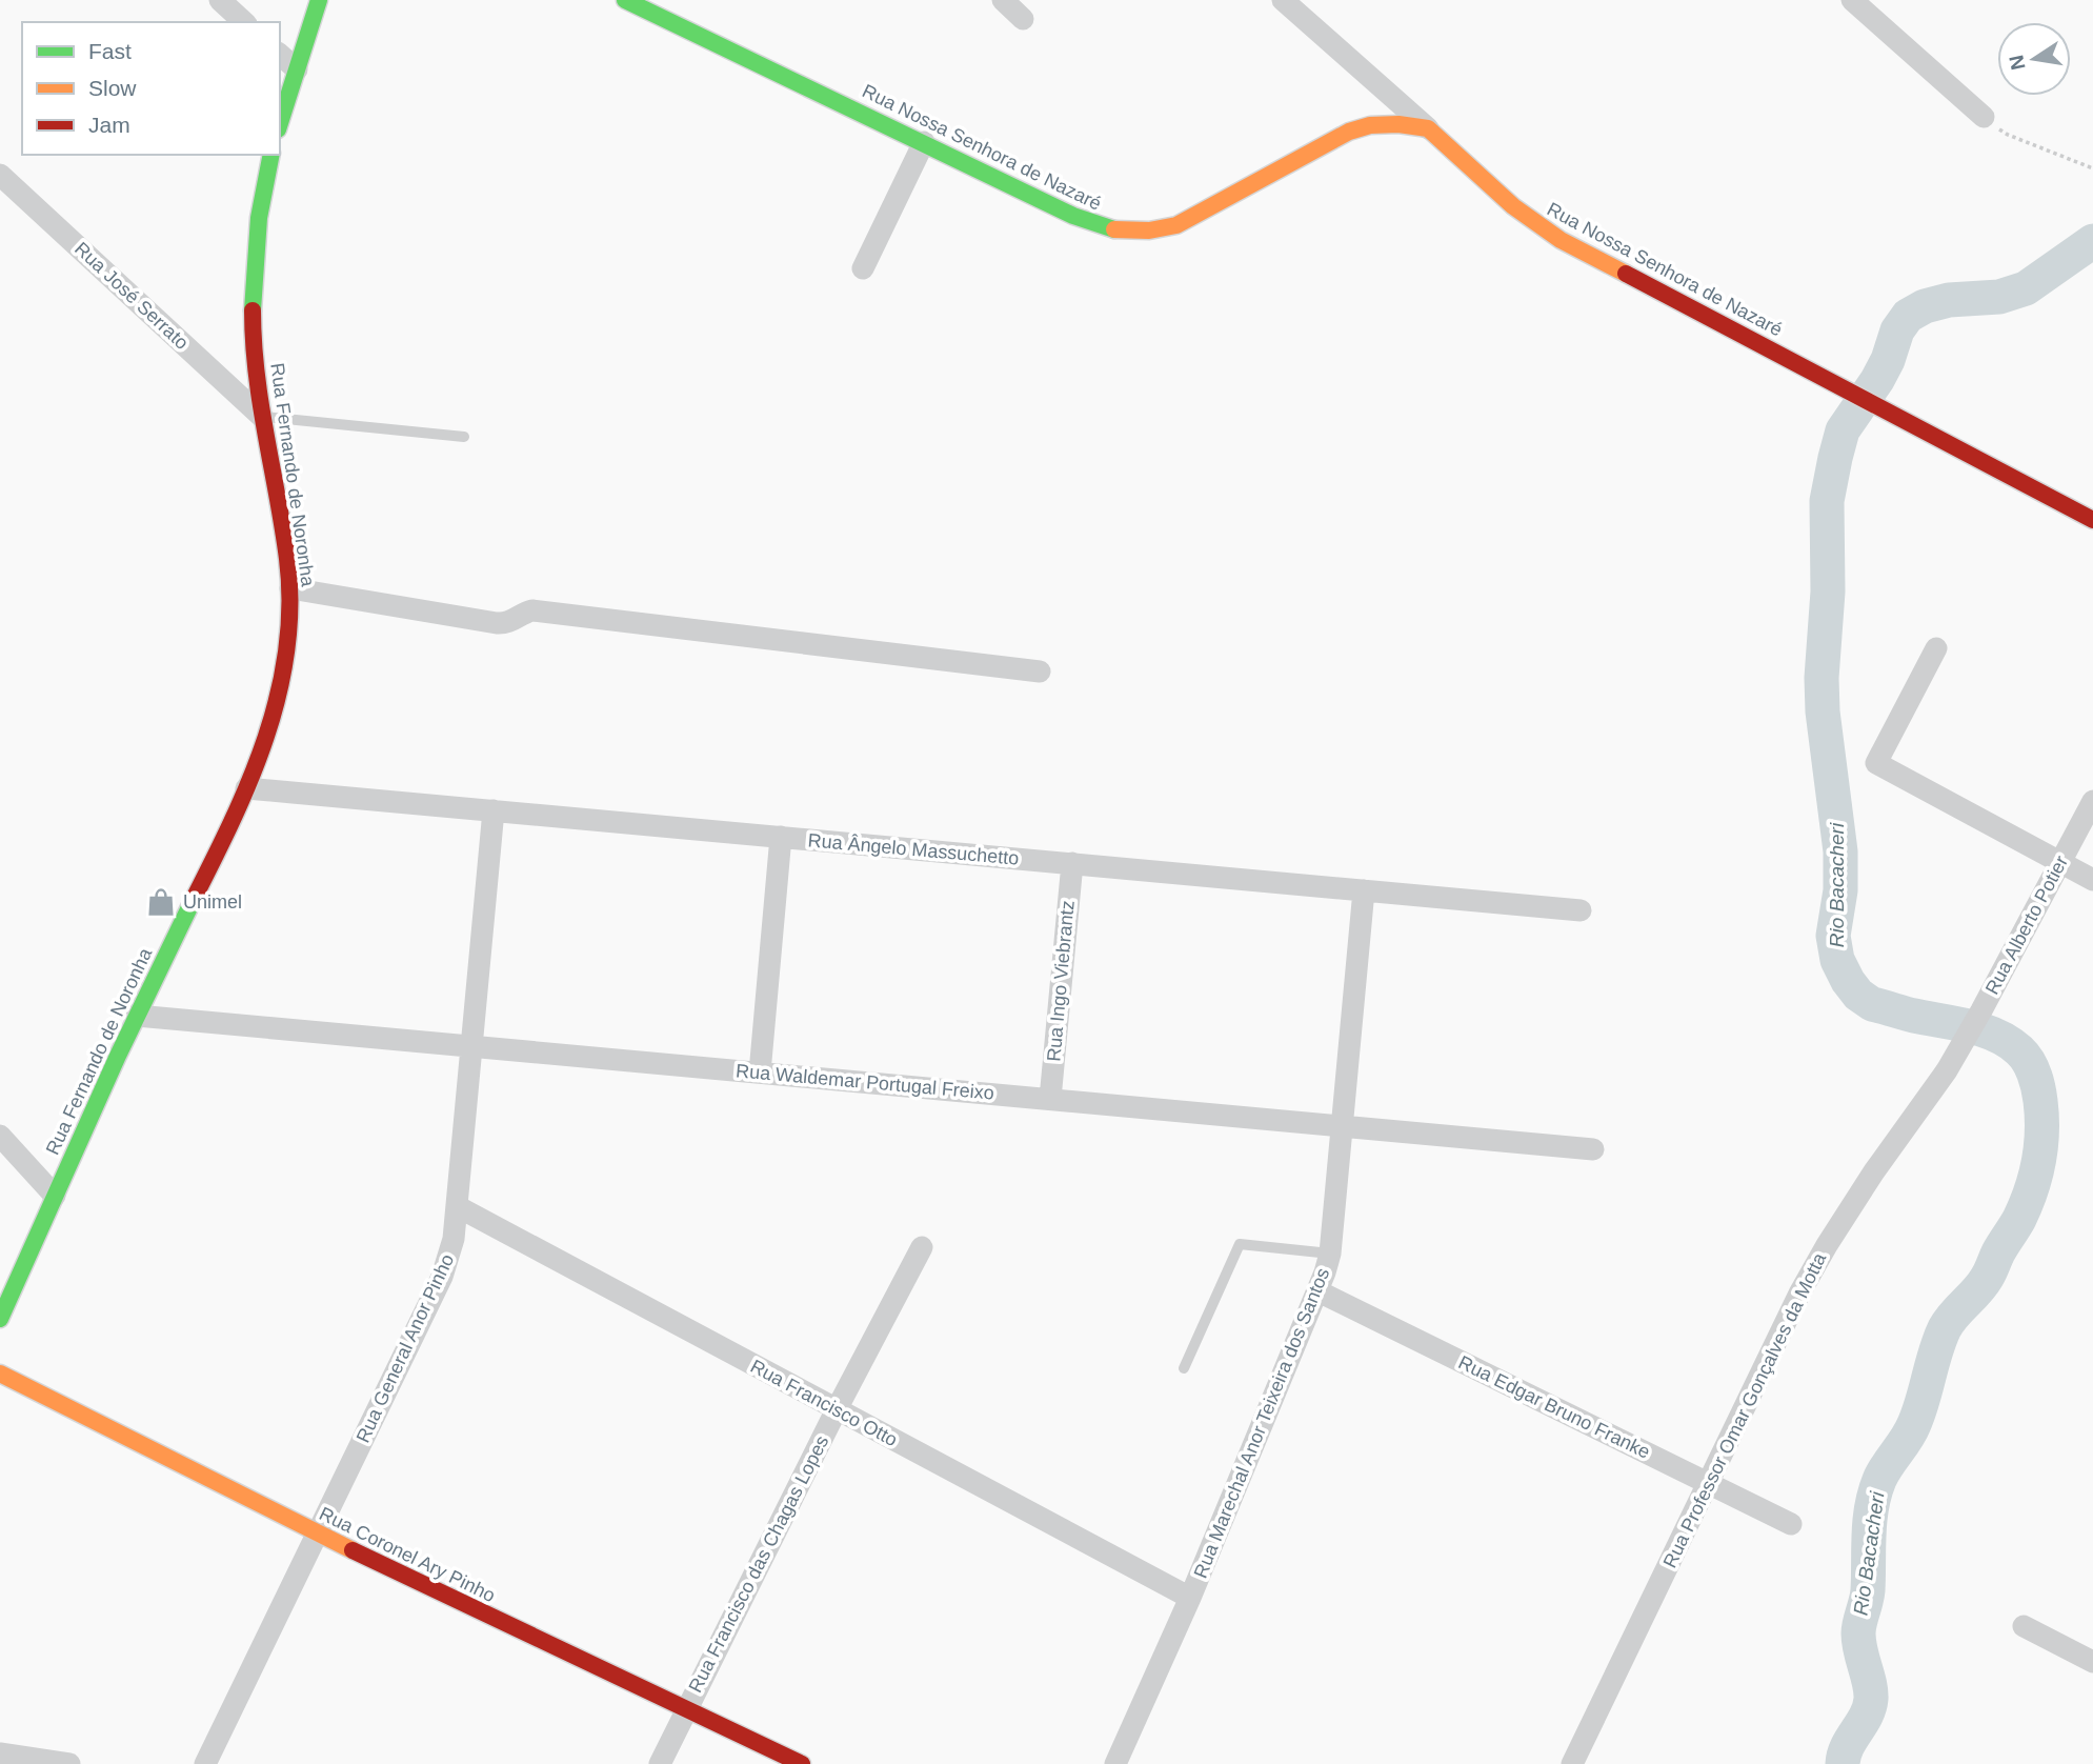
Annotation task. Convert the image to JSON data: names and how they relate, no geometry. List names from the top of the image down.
{
  "streets": {
    "street": [
      "Rua Nossa Senhora de Nazaré",
      "Rua José Serrato",
      "Rua Fernando de Noronha",
      "Rua Ângelo Massuchetto",
      "Rua Alberto Potier",
      "Rua Ingo Viebrantz",
      "Rua Waldemar Portugal Freixo",
      "Rua General Anor Pinho",
      "Rua Francisco Otto",
      "Rua Edgar Bruno Franke",
      "Rua Professor Omar Gonçalves da Motta",
      "Rua Marechal Anor Teixeira dos Santos",
      "Rua Coronel Ary Pinho",
      "Rua Francisco das Chagas Lopes"
    ]
  },
  "crossings": [
    ["Rua José Serrato", "Rua Fernando de Noronha"],
    ["Rua Fernando de Noronha", "Rua Ângelo Massuchetto"],
    ["Rua Fernando de Noronha", "Rua Waldemar Portugal Freixo"],
    ["Rua Ângelo Massuchetto", "Rua Ingo Viebrantz"],
    ["Rua Ângelo Massuchetto", "Rua General Anor Pinho"],
    ["Rua Ângelo Massuchetto", "Rua Marechal Anor Teixeira dos Santos"],
    ["Rua Alberto Potier", "Rua Professor Omar Gonçalves da Motta"],
    ["Rua Ingo Viebrantz", "Rua Waldemar Portugal Freixo"],
    ["Rua Waldemar Portugal Freixo", "Rua General Anor Pinho"],
    ["Rua Waldemar Portugal Freixo", "Rua Marechal Anor Teixeira dos Santos"],
    ["Rua General Anor Pinho", "Rua Francisco Otto"],
    ["Rua General Anor Pinho", "Rua Coronel Ary Pinho"],
    ["Rua Francisco Otto", "Rua Marechal Anor Teixeira dos Santos"],
    ["Rua Francisco Otto", "Rua Francisco das Chagas Lopes"],
    ["Rua Edgar Bruno Franke", "Rua Professor Omar Gonçalves da Motta"],
    ["Rua Edgar Bruno Franke", "Rua Marechal Anor Teixeira dos Santos"],
    ["Rua Coronel Ary Pinho", "Rua Francisco das Chagas Lopes"]
  ],
  "water": ["Rio Bacacheri"],
  "places": {
    "shop": ["Unimel"]
  },
  "legend": ["Fast", "Slow", "Jam"],
  "north": "left"
}
